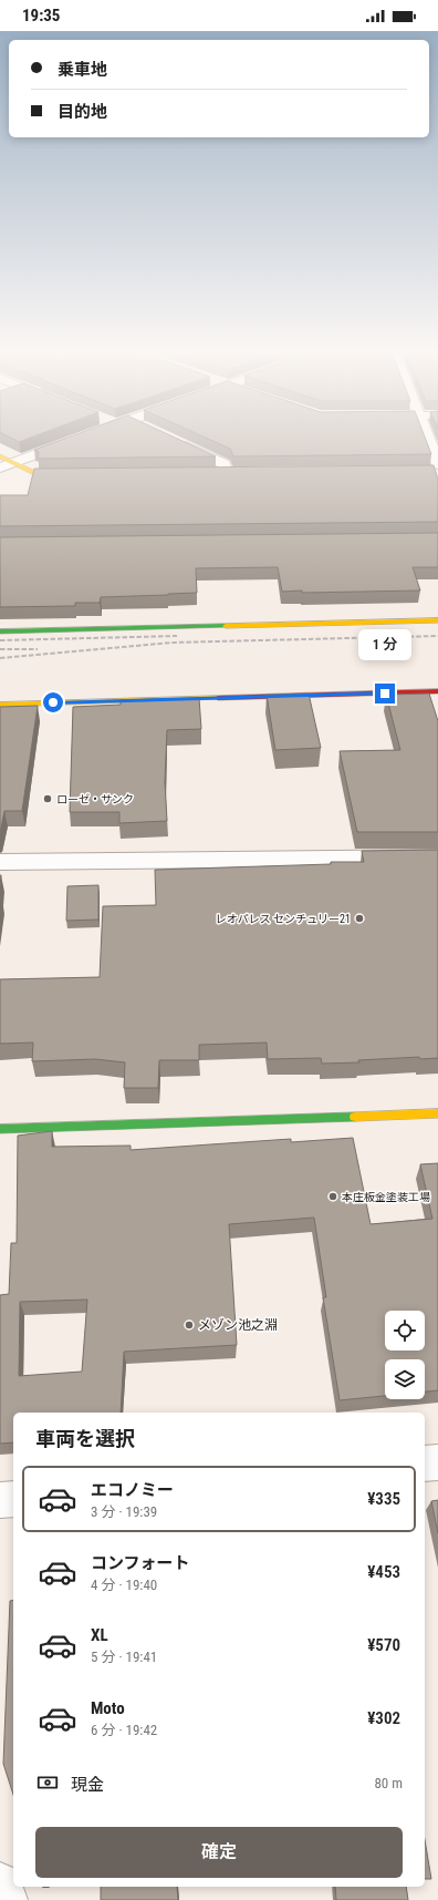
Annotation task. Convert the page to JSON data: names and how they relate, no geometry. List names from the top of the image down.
{
  "places": [
    "ローゼ・サンク",
    "レオパレス センチュリー21",
    "本庄板金塗装工場",
    "メゾン池之淵"
  ],
  "page": {
    "status": "19:35",
    "banner": ["乗車地", "目的地"],
    "bubble": "1 分",
    "heading": "車両を選択",
    "list": [
      {
        "name": "エコノミー",
        "note": "3 分 · 19:39",
        "value": "¥335"
      },
      {
        "name": "コンフォート",
        "note": "4 分 · 19:40",
        "value": "¥453"
      },
      {
        "name": "XL",
        "note": "5 分 · 19:41",
        "value": "¥570"
      },
      {
        "name": "Moto",
        "note": "6 分 · 19:42",
        "value": "¥302"
      }
    ],
    "pay": ["現金", "80 m"],
    "buttons": "確定"
  }
}
